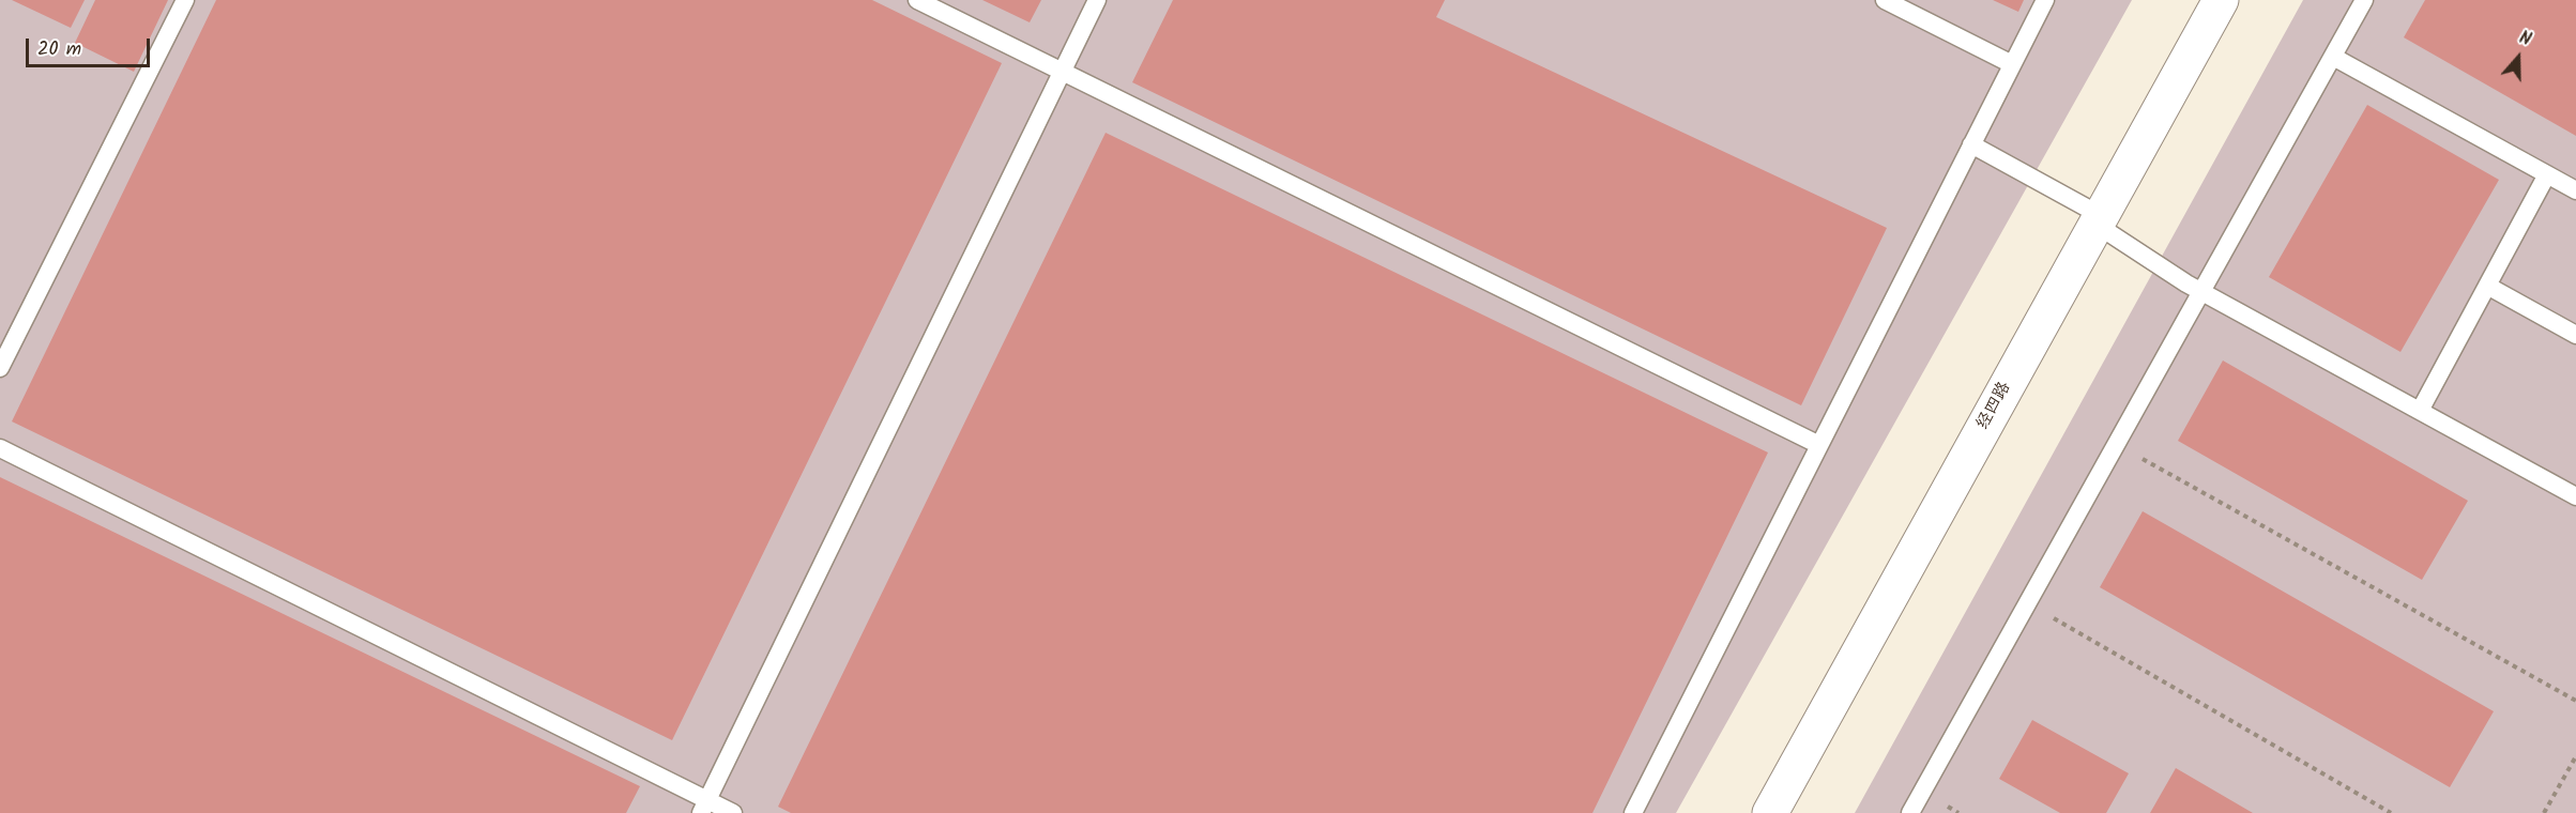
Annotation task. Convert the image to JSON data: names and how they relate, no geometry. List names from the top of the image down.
{
  "streets": {
    "street": ["经四路"]
  },
  "scale_bar": "20 m",
  "north": "top"
}
